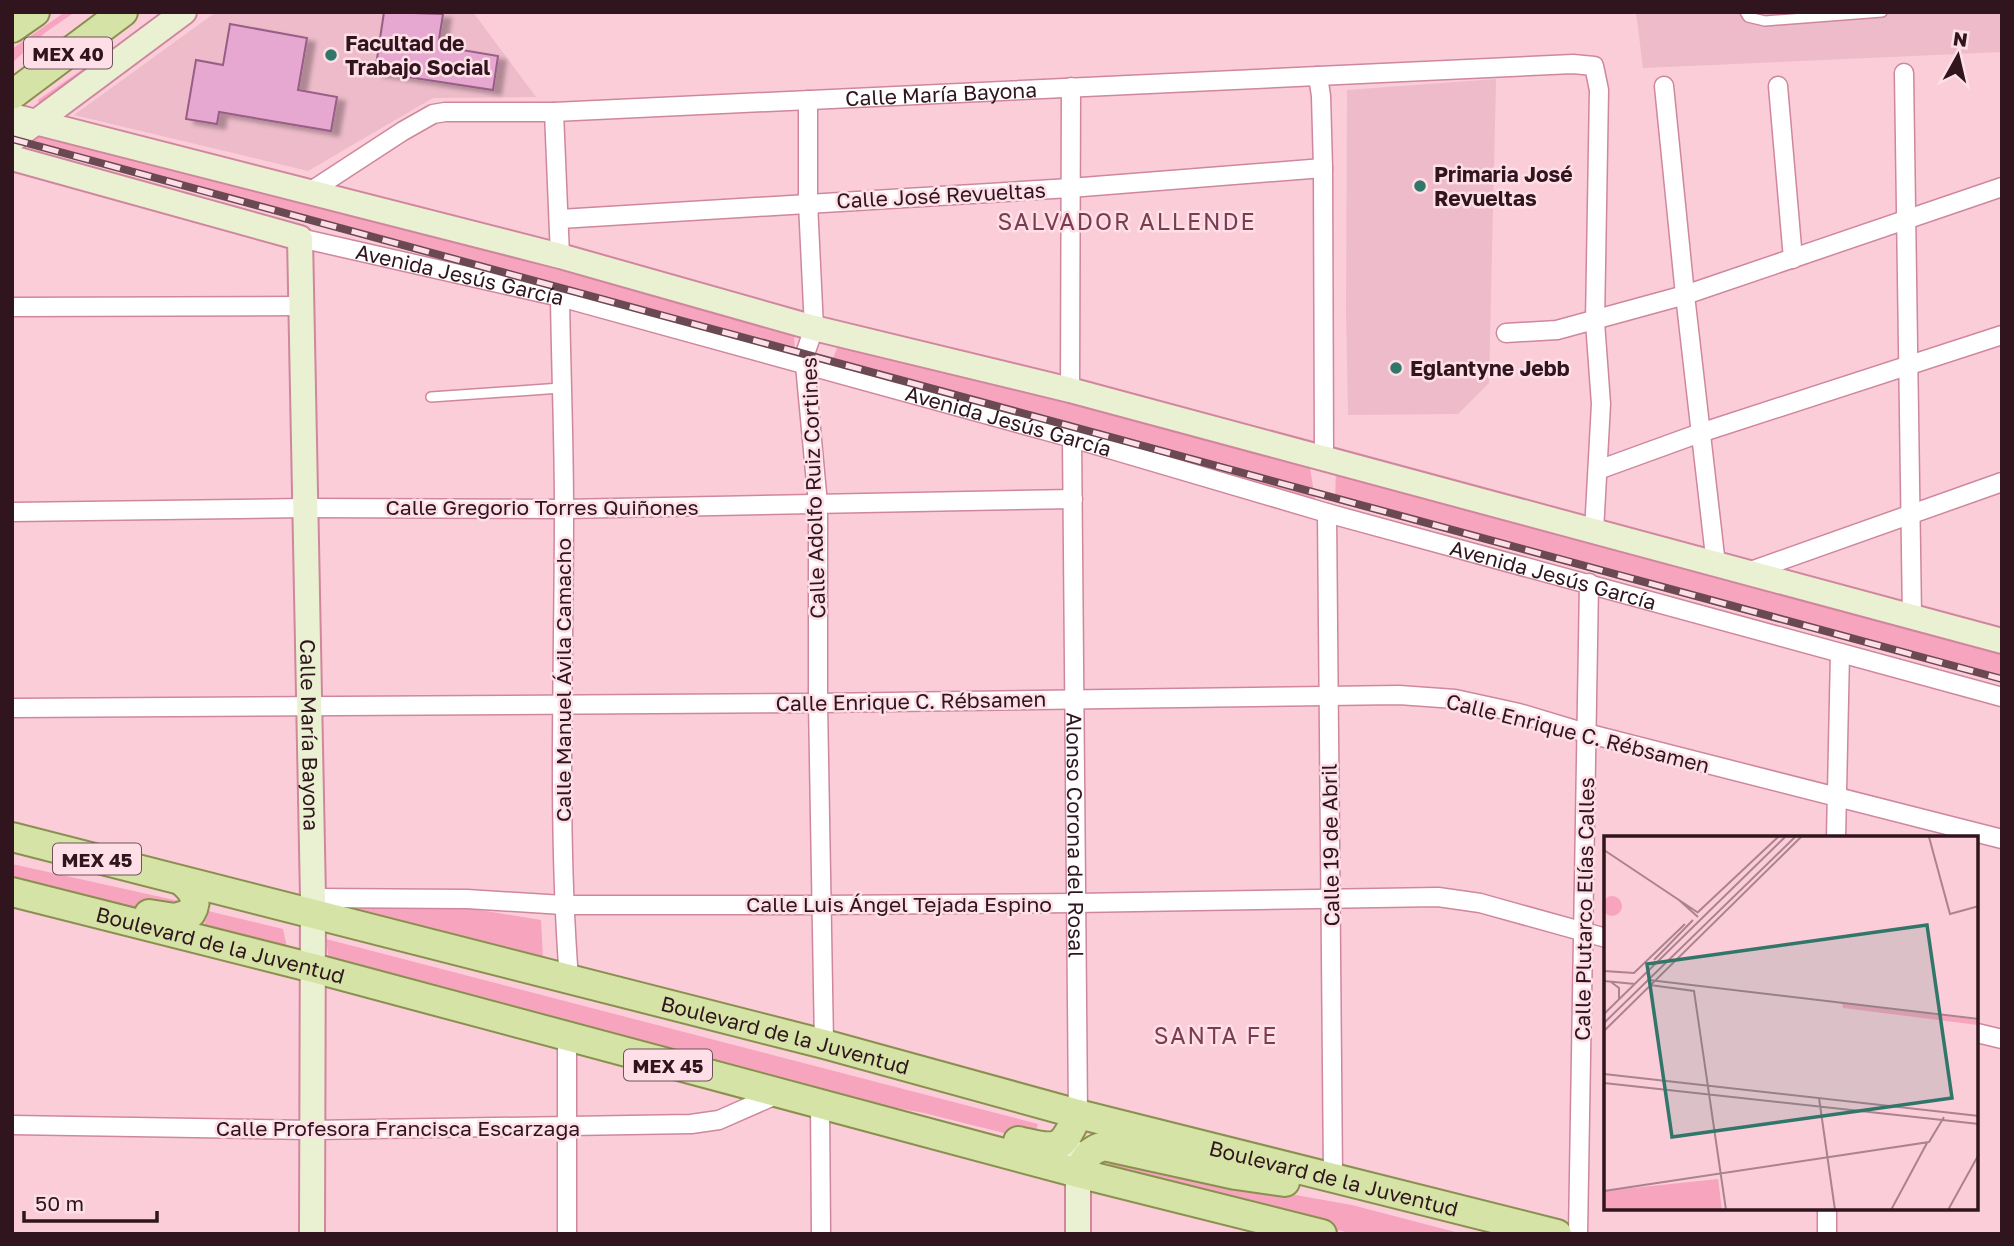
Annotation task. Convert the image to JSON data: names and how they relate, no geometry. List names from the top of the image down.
{
  "streets": {
    "main road": ["MEX 40", "MEX 45", "Boulevard de la Juventud"],
    "street": [
      "Calle María Bayona",
      "Calle José Revueltas",
      "Avenida Jesús García",
      "Calle Adolfo Ruiz Cortines",
      "Calle Gregorio Torres Quiñones",
      "Calle Manuel Ávila Camacho",
      "Calle Enrique C. Rébsamen",
      "Alonso Corona del Rosal",
      "Calle 19 de Abril",
      "Calle Luis Ángel Tejada Espino",
      "Calle Plutarco Elías Calles",
      "Calle Profesora Francisca Escarzaga"
    ]
  },
  "crossings": [
    ["Calle María Bayona", "Avenida Jesús García"],
    ["Calle María Bayona", "Calle Adolfo Ruiz Cortines"],
    ["Calle María Bayona", "Calle Gregorio Torres Quiñones"],
    ["Calle María Bayona", "Calle Enrique C. Rébsamen"],
    ["Calle María Bayona", "Calle Luis Ángel Tejada Espino"],
    ["Calle María Bayona", "Boulevard de la Juventud"],
    ["Calle María Bayona", "Calle Profesora Francisca Escarzaga"],
    ["Calle José Revueltas", "Calle Adolfo Ruiz Cortines"],
    ["Avenida Jesús García", "Calle Adolfo Ruiz Cortines"],
    ["Avenida Jesús García", "Calle Manuel Ávila Camacho"],
    ["Avenida Jesús García", "Alonso Corona del Rosal"],
    ["Avenida Jesús García", "Calle 19 de Abril"],
    ["Avenida Jesús García", "Calle Plutarco Elías Calles"],
    ["Calle Adolfo Ruiz Cortines", "Calle Gregorio Torres Quiñones"],
    ["Calle Adolfo Ruiz Cortines", "Calle Enrique C. Rébsamen"],
    ["Calle Adolfo Ruiz Cortines", "Calle Luis Ángel Tejada Espino"],
    ["Calle Adolfo Ruiz Cortines", "Boulevard de la Juventud"],
    ["Calle Gregorio Torres Quiñones", "Calle Manuel Ávila Camacho"],
    ["Calle Gregorio Torres Quiñones", "Alonso Corona del Rosal"],
    ["Calle Manuel Ávila Camacho", "Calle Enrique C. Rébsamen"],
    ["Calle Manuel Ávila Camacho", "Calle Luis Ángel Tejada Espino"],
    ["Calle Manuel Ávila Camacho", "Boulevard de la Juventud"],
    ["Calle Enrique C. Rébsamen", "Alonso Corona del Rosal"],
    ["Calle Enrique C. Rébsamen", "Calle 19 de Abril"],
    ["Calle Enrique C. Rébsamen", "Calle Plutarco Elías Calles"],
    ["Alonso Corona del Rosal", "Calle Luis Ángel Tejada Espino"],
    ["Alonso Corona del Rosal", "Boulevard de la Juventud"],
    ["Calle 19 de Abril", "Calle Luis Ángel Tejada Espino"],
    ["Calle 19 de Abril", "Boulevard de la Juventud"],
    ["Calle Luis Ángel Tejada Espino", "Calle Plutarco Elías Calles"],
    ["Calle Luis Ángel Tejada Espino", "Boulevard de la Juventud"],
    ["Boulevard de la Juventud", "Calle Profesora Francisca Escarzaga"]
  ],
  "districts": ["SALVADOR ALLENDE", "SANTA FE"],
  "places": ["Facultad de Trabajo Social", "Primaria José Revueltas", "Eglantyne Jebb"],
  "scale_bar": "50 m",
  "north": "top"
}
